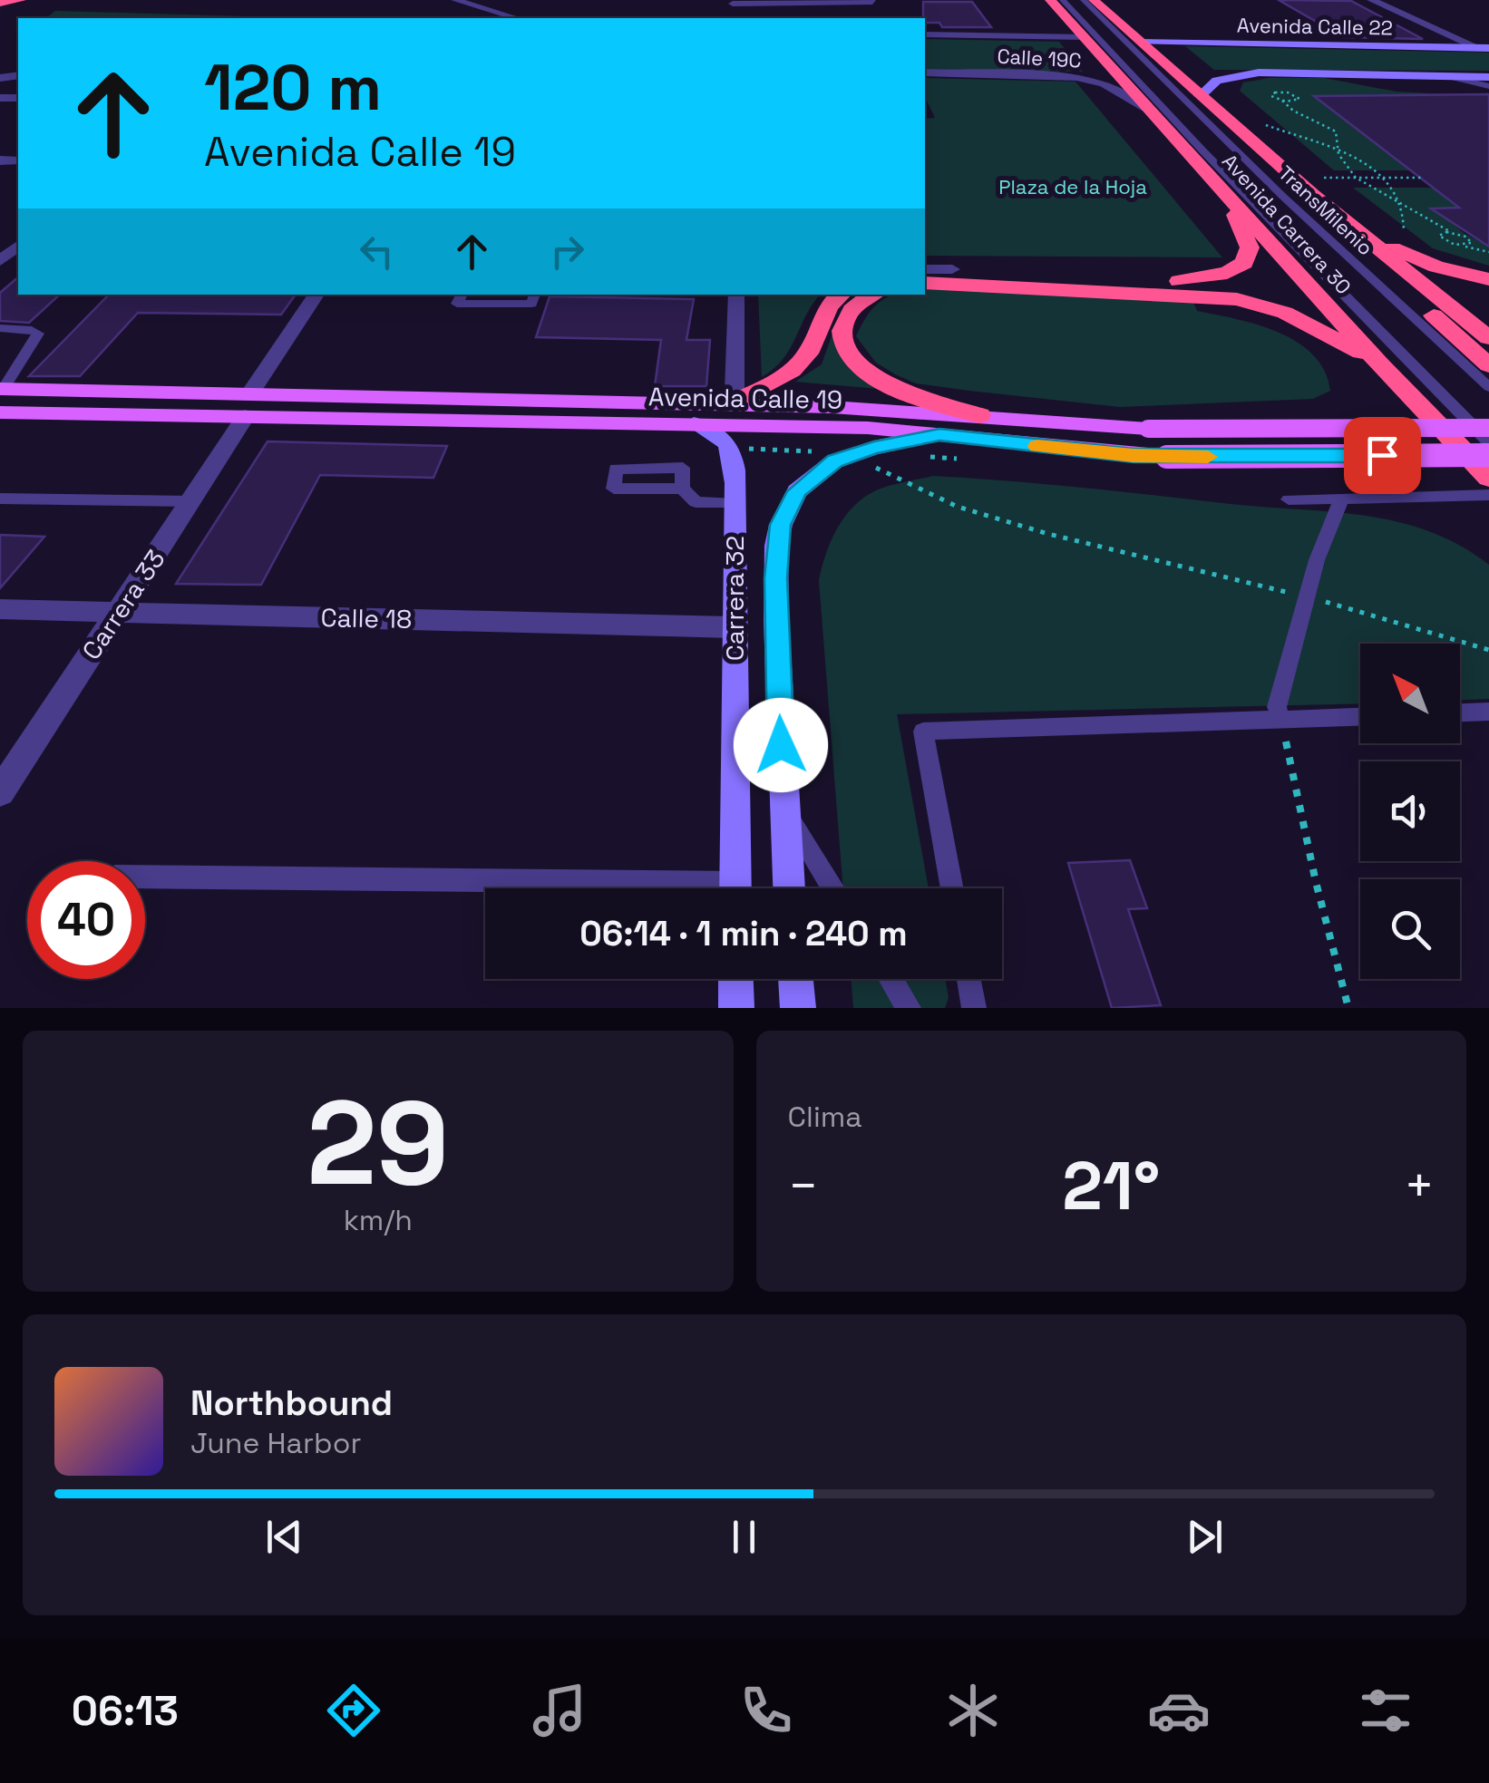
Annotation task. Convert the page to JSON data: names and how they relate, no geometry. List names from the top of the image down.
{
  "streets": {
    "highway": ["Avenida Carrera 30"],
    "main road": ["Avenida Calle 19"],
    "street": [
      "Avenida Calle 22",
      "Calle 19C",
      "Carrera 32",
      "Carrera 33",
      "Calle 18"
    ],
    "lane": ["TransMilenio"]
  },
  "crossings": [
    ["Avenida Calle 22", "TransMilenio"],
    ["Avenida Calle 22", "Avenida Carrera 30"],
    ["Calle 19C", "Avenida Carrera 30"],
    ["TransMilenio", "Avenida Carrera 30"],
    ["Avenida Calle 19", "Carrera 32"],
    ["Avenida Calle 19", "Carrera 33"],
    ["Carrera 32", "Calle 18"],
    ["Carrera 33", "Calle 18"]
  ],
  "parks": ["Plaza de la Hoja"],
  "north": "top left",
  "page": {
    "turn": ["120 m", "Avenida Calle 19"],
    "limit": "40",
    "trip": "06:14 · 1 min · 240 m",
    "tile": [
      ["29", "km/h"],
      "Clima"
    ],
    "heat": ["−", "21°", "+"],
    "song": ["Northbound", "June Harbor"],
    "tabs": "06:13"
  }
}
